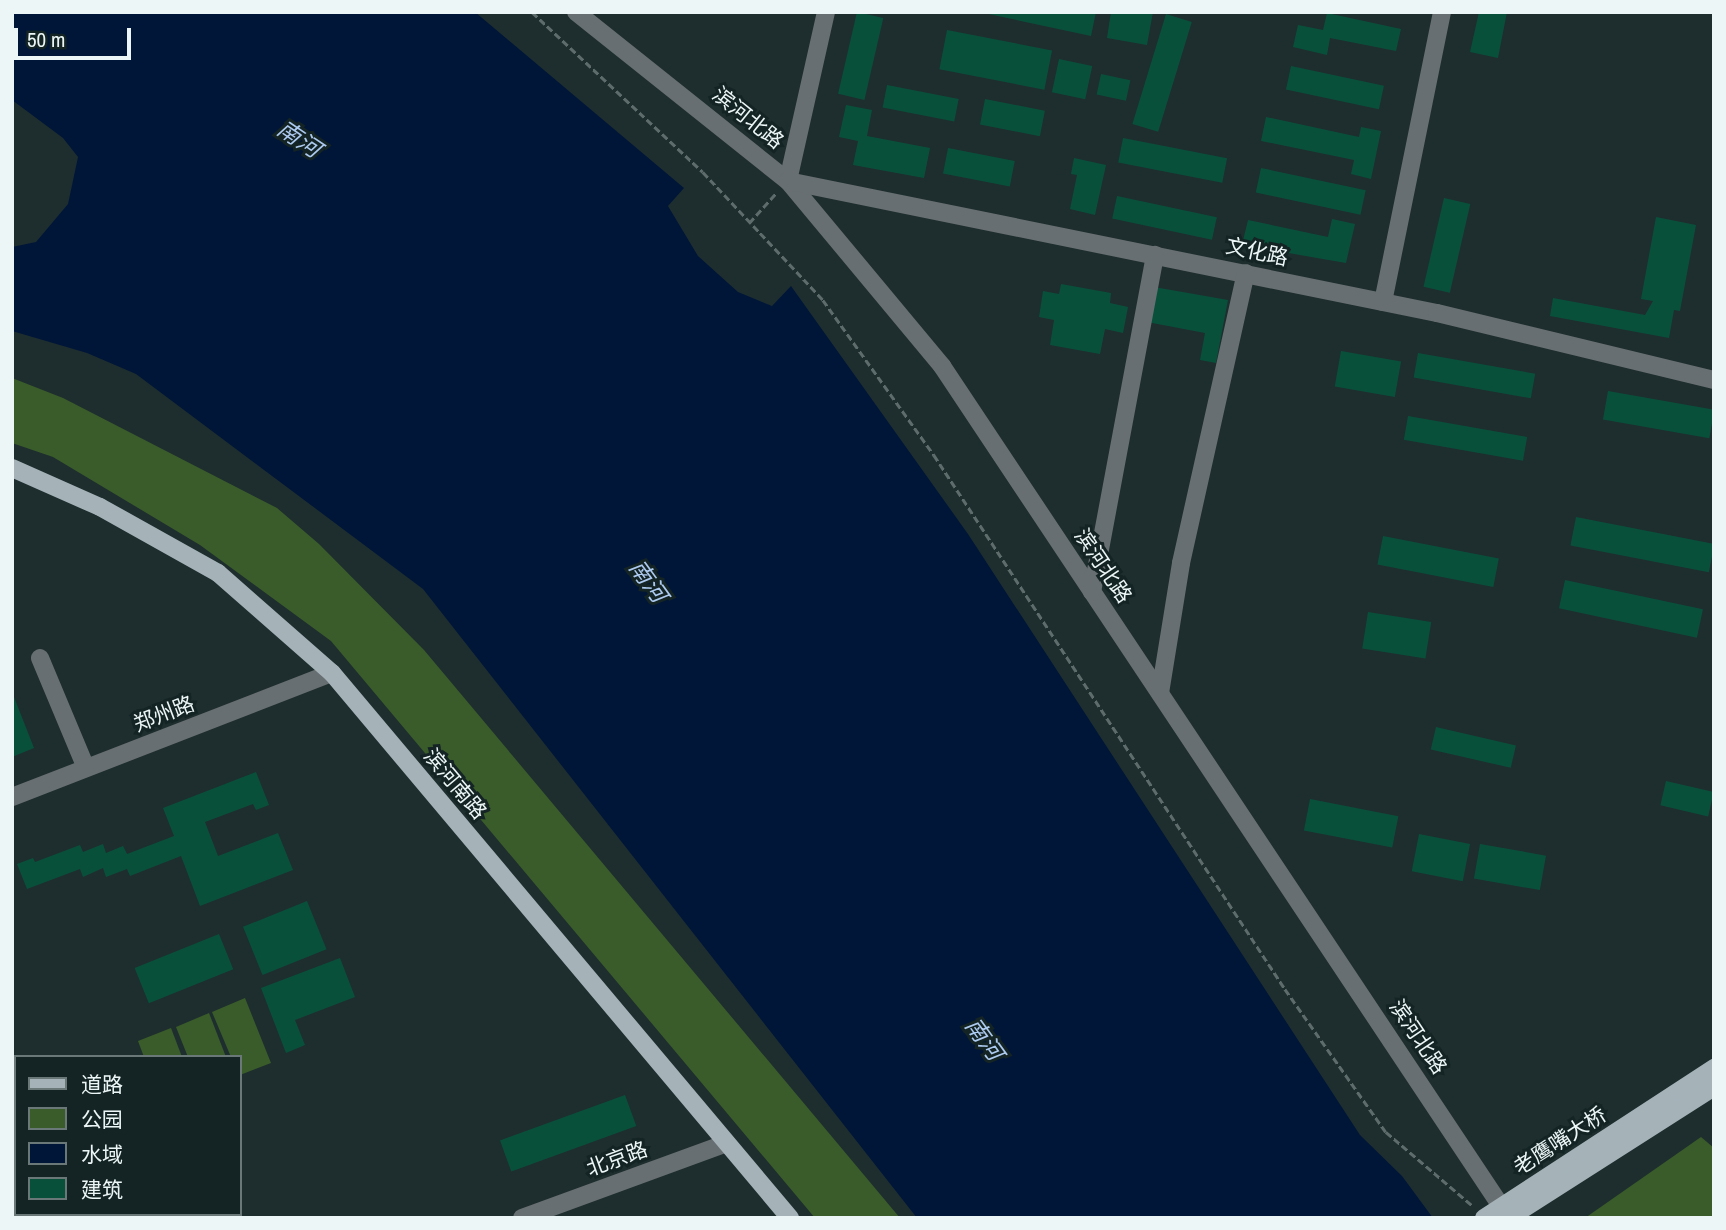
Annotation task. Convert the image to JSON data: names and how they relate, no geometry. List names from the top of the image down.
{
  "streets": {
    "main road": ["滨河南路", "老鹰嘴大桥"],
    "street": [
      "滨河北路",
      "文化路",
      "郑州路",
      "北京路"
    ]
  },
  "crossings": [
    ["滨河北路", "文化路"],
    ["滨河北路", "老鹰嘴大桥"],
    ["郑州路", "滨河南路"],
    ["滨河南路", "北京路"]
  ],
  "water": ["南河"],
  "legend": [
    "道路",
    "公园",
    "水域",
    "建筑"
  ],
  "scale_bar": "50 m"
}
